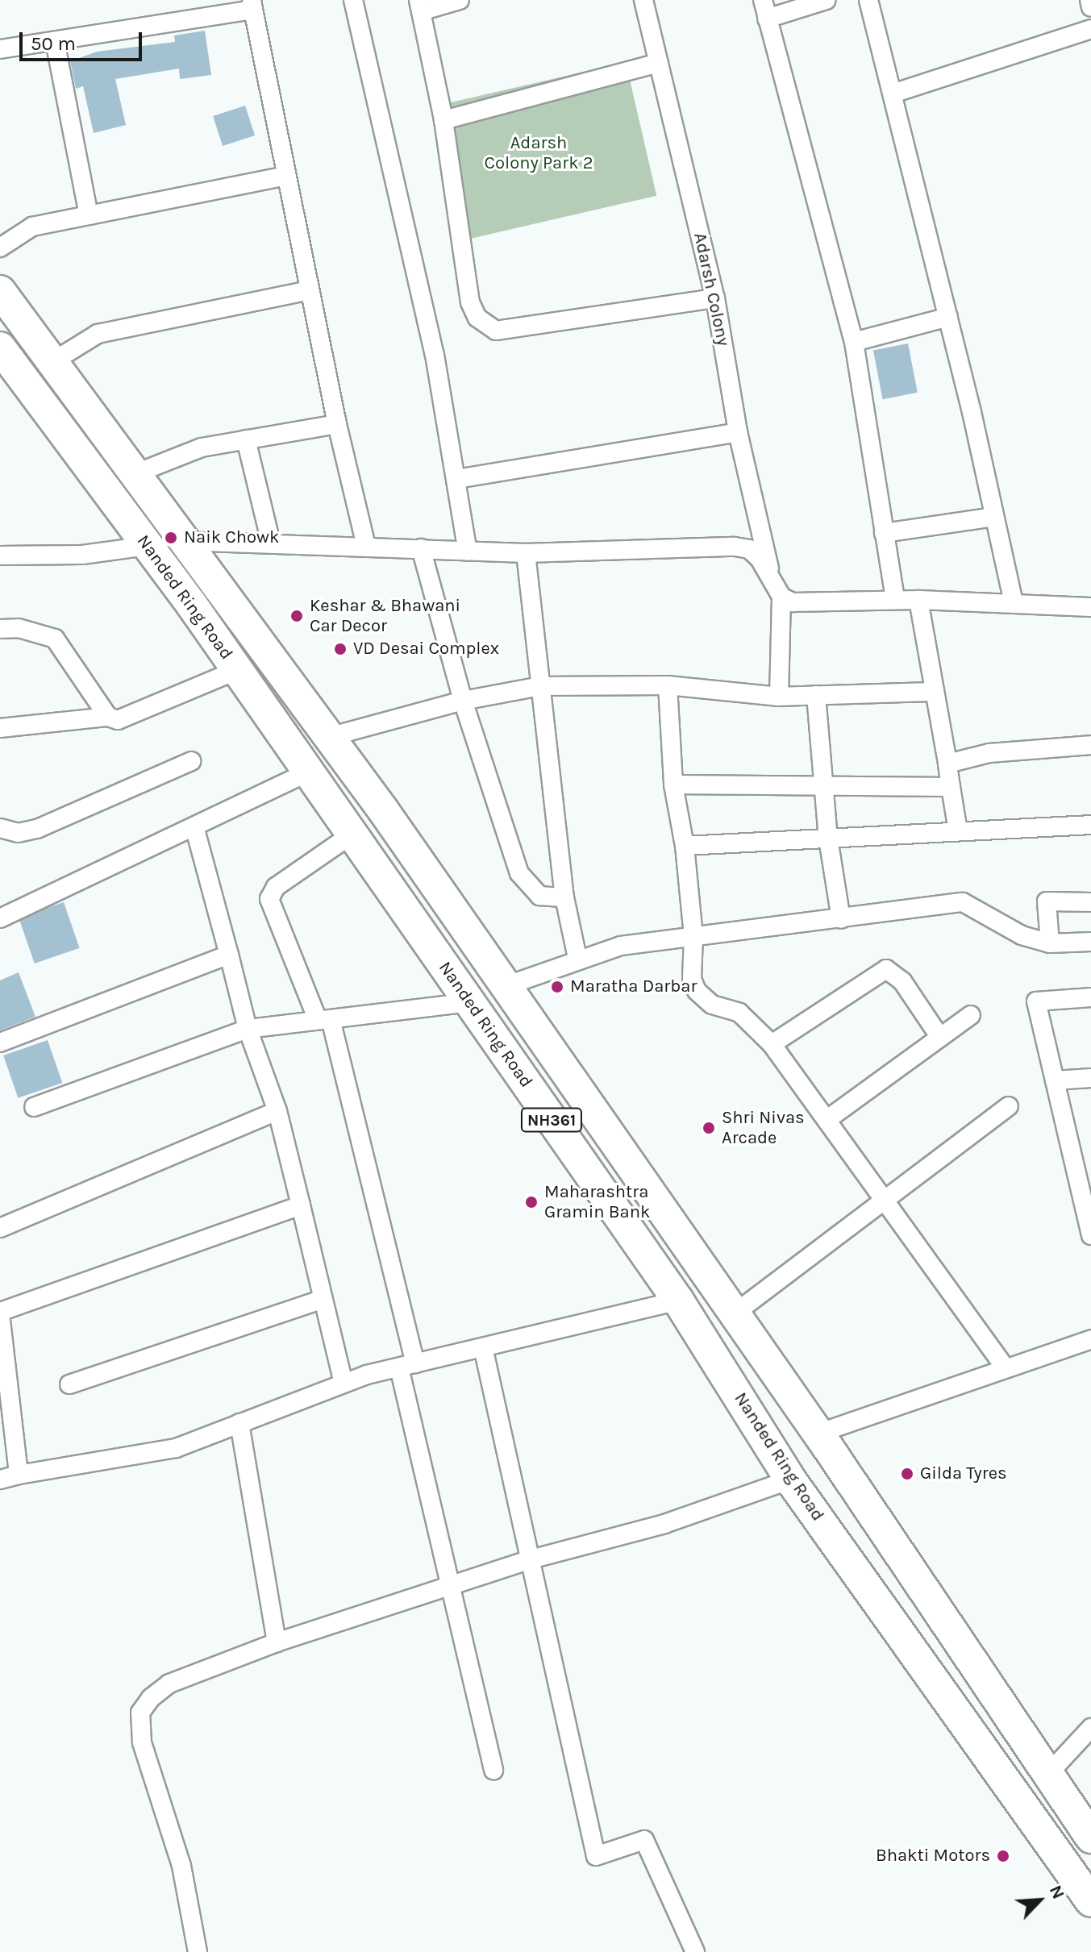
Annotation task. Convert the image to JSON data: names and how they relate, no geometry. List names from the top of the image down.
{
  "streets": {
    "highway": ["Nanded Ring Road", "NH361"],
    "street": ["Adarsh Colony"]
  },
  "parks": ["Adarsh Colony Park 2"],
  "places": [
    "Naik Chowk",
    "Keshar & Bhawani Car Decor",
    "VD Desai Complex",
    "Maratha Darbar",
    "Shri Nivas Arcade",
    "Maharashtra Gramin Bank",
    "Gilda Tyres",
    "Bhakti Motors"
  ],
  "scale_bar": "50 m",
  "north": "top right"
}
